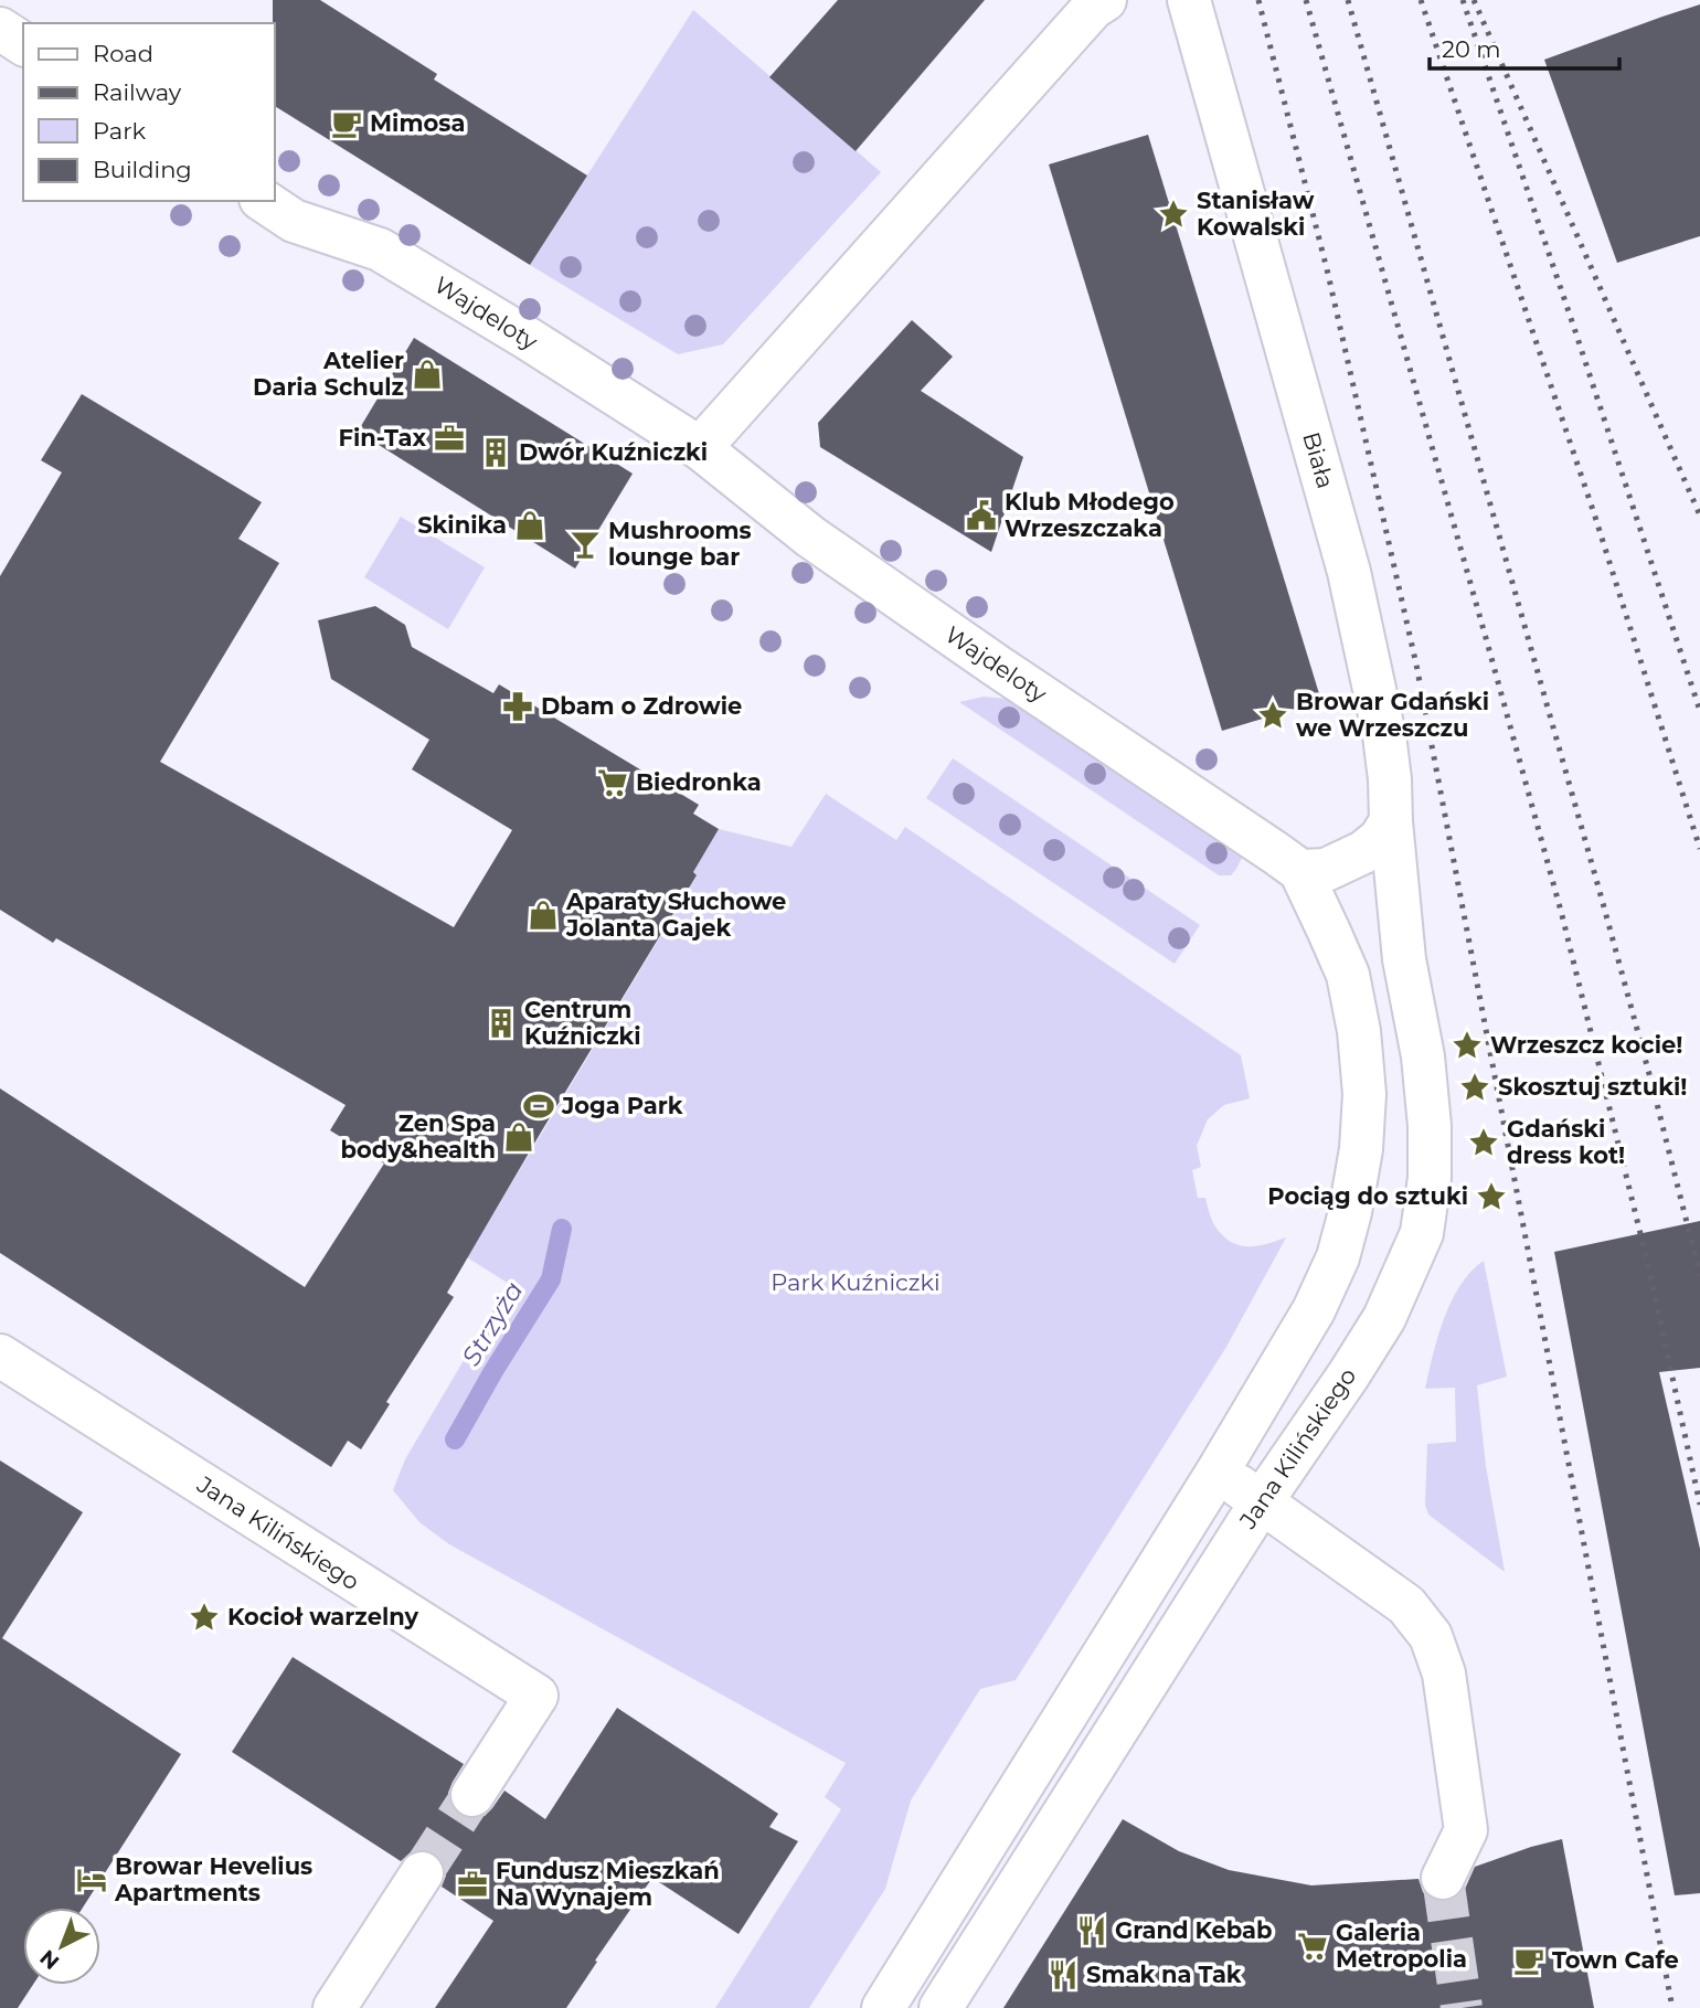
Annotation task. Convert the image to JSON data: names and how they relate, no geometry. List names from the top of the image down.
{
  "streets": {
    "street": ["Wajdeloty", "Biała", "Jana Kilińskiego"]
  },
  "crossings": [
    ["Biała", "Jana Kilińskiego"]
  ],
  "water": ["Strzyża"],
  "parks": ["Park Kuźniczki"],
  "places": {
    "cafe": ["Mimosa", "Town Cafe"],
    "place": [
      "Stanisław Kowalski",
      "Browar Gdański we Wrzeszczu",
      "Wrzeszcz kocie!",
      "Skosztuj sztuki!",
      "Gdański dress kot!",
      "Pociąg do sztuki",
      "Kocioł warzelny"
    ],
    "shop": [
      "Atelier Daria Schulz",
      "Skinika",
      "Aparaty Słuchowe Jolanta Gajek",
      "Zen Spa body&health"
    ],
    "office": ["Fin-Tax", "Fundusz Mieszkań Na Wynajem"],
    "building": ["Dwór Kuźniczki", "Centrum Kuźniczki"],
    "public building": ["Klub Młodego Wrzeszczaka"],
    "bar": ["Mushrooms lounge bar"],
    "pharmacy": ["Dbam o Zdrowie"],
    "supermarket": ["Biedronka", "Galeria Metropolia"],
    "sports": ["Joga Park"],
    "hotel": ["Browar Hevelius Apartments"],
    "restaurant": ["Grand Kebab", "Smak na Tak"]
  },
  "legend": [
    "Road",
    "Railway",
    "Park",
    "Building"
  ],
  "scale_bar": "20 m",
  "north": "bottom left"
}
